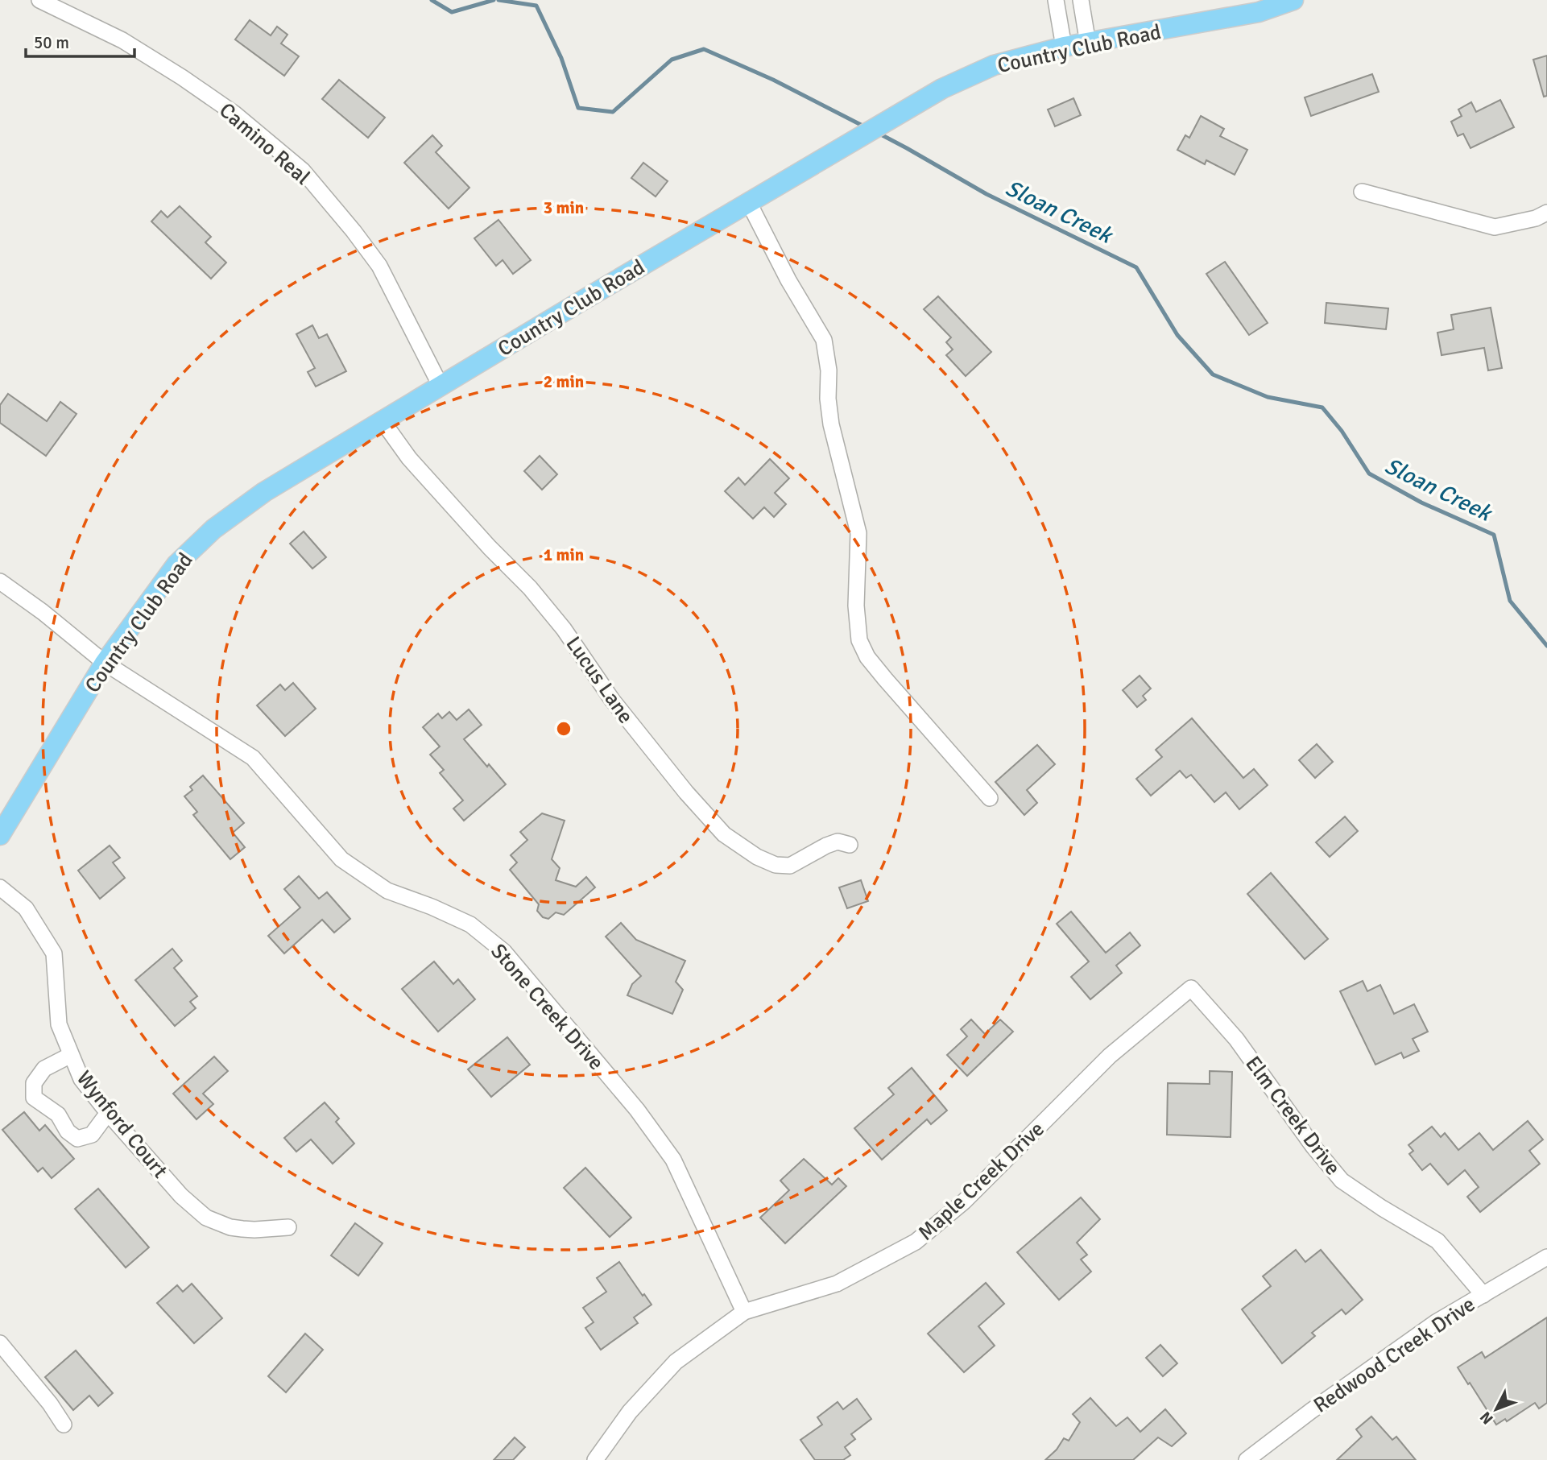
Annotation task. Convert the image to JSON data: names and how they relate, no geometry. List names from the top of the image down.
{
  "streets": {
    "main road": ["Country Club Road"],
    "street": [
      "Camino Real",
      "Lucus Lane",
      "Stone Creek Drive",
      "Elm Creek Drive",
      "Wynford Court",
      "Maple Creek Drive",
      "Redwood Creek Drive"
    ]
  },
  "crossings": [
    ["Country Club Road", "Camino Real"],
    ["Country Club Road", "Lucus Lane"],
    ["Country Club Road", "Stone Creek Drive"],
    ["Stone Creek Drive", "Maple Creek Drive"],
    ["Elm Creek Drive", "Maple Creek Drive"],
    ["Elm Creek Drive", "Redwood Creek Drive"]
  ],
  "water": ["Sloan Creek"],
  "scale_bar": "50 m",
  "north": "bottom left",
  "rings": ["3 min", "2 min", "1 min"]
}
